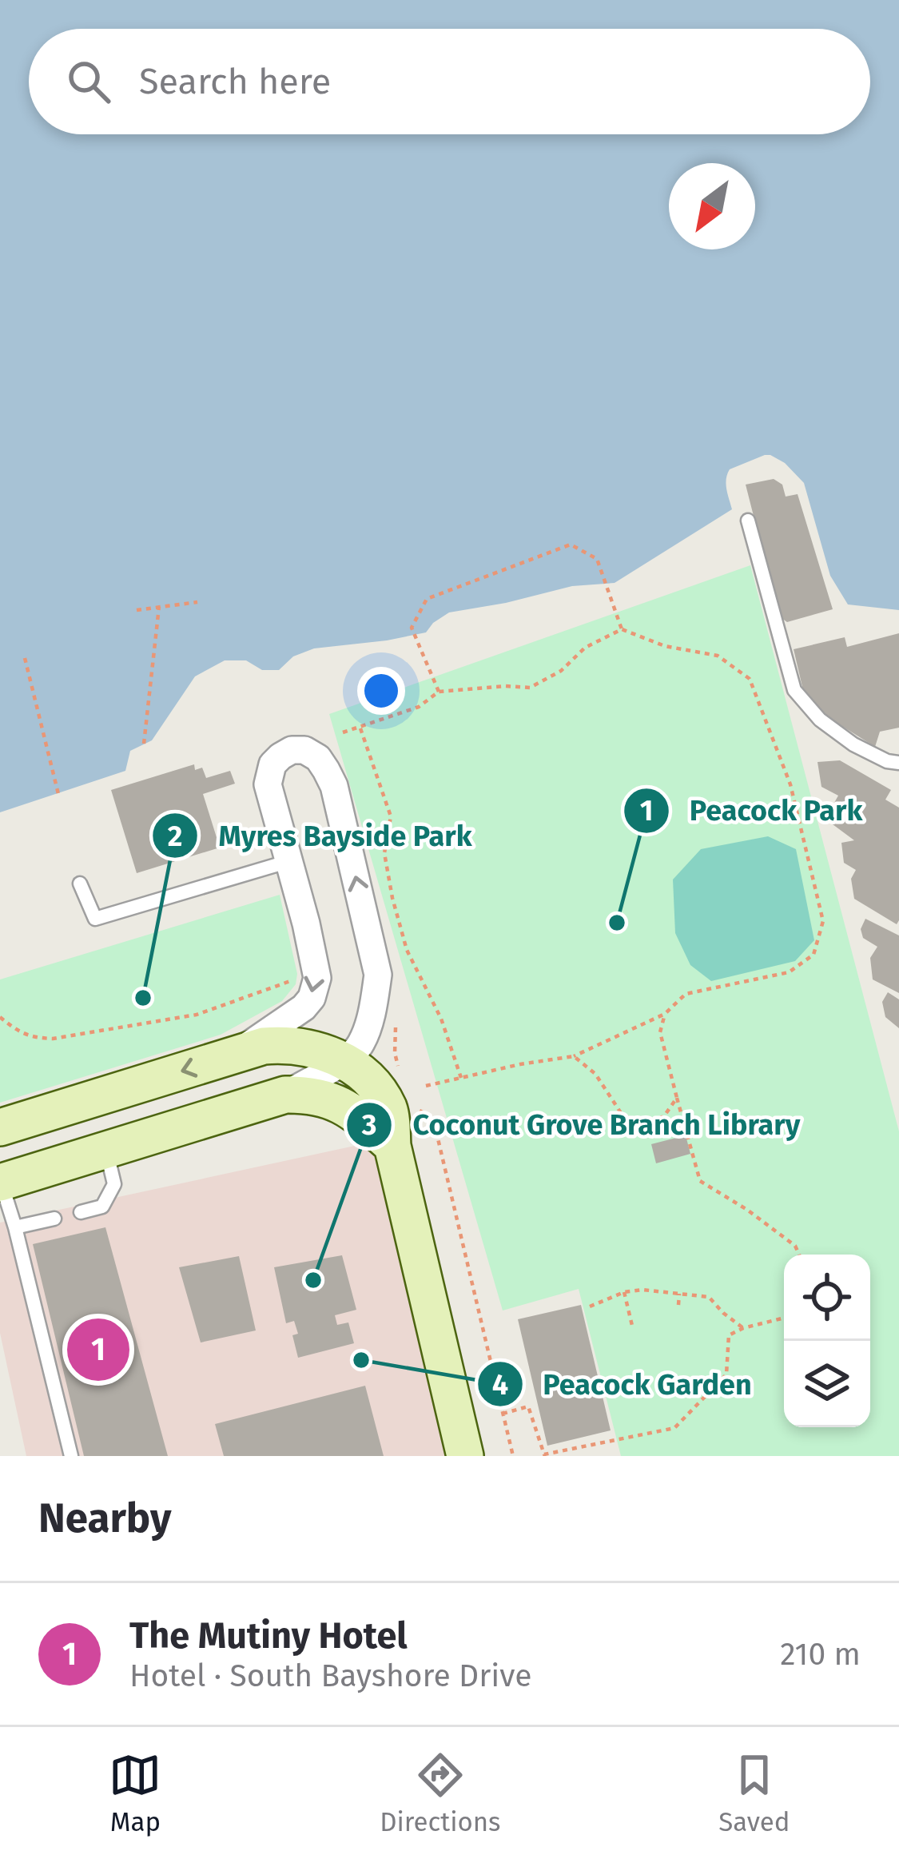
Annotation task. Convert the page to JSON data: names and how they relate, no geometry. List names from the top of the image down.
{
  "places": [
    "Peacock Park",
    "Myres Bayside Park",
    "Coconut Grove Branch Library",
    "Peacock Garden"
  ],
  "north": "bottom left",
  "page": {
    "search": "Search here",
    "pins": "1",
    "heading": "Nearby",
    "list": [
      {
        "mark": "1",
        "name": "The Mutiny Hotel",
        "note": "Hotel · South Bayshore Drive",
        "value": "210 m"
      }
    ],
    "nav": ["Map", "Directions", "Saved"]
  }
}
